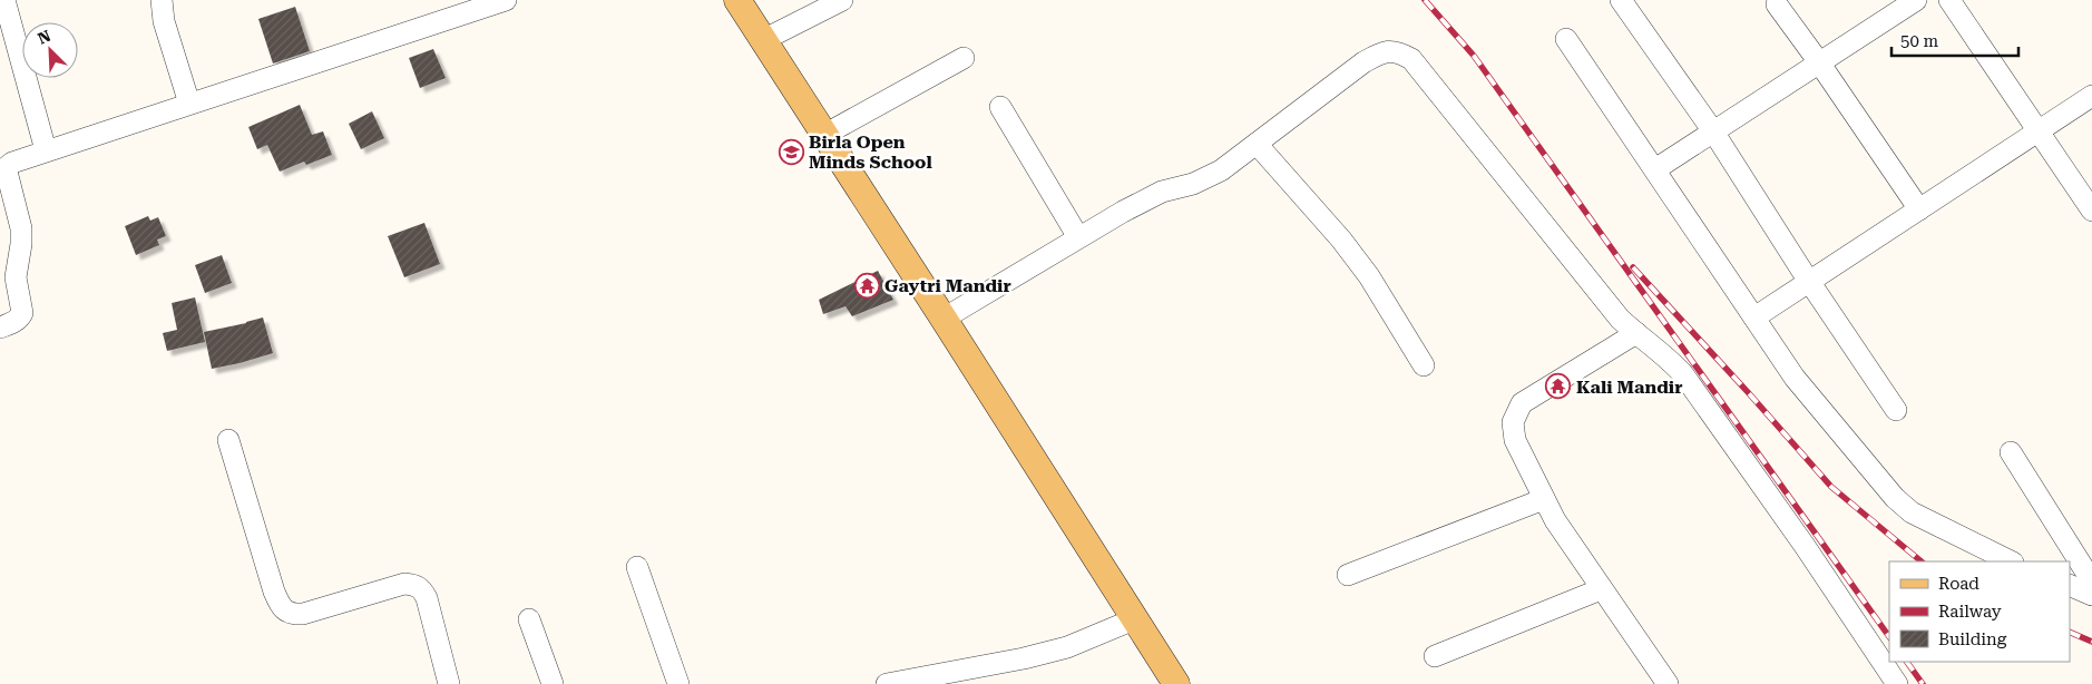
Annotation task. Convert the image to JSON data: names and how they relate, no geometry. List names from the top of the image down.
{
  "places": {
    "school or university": ["Birla Open Minds School"],
    "temple": ["Gaytri Mandir", "Kali Mandir"]
  },
  "legend": ["Road", "Railway", "Building"],
  "scale_bar": "50 m",
  "north": "top left"
}
